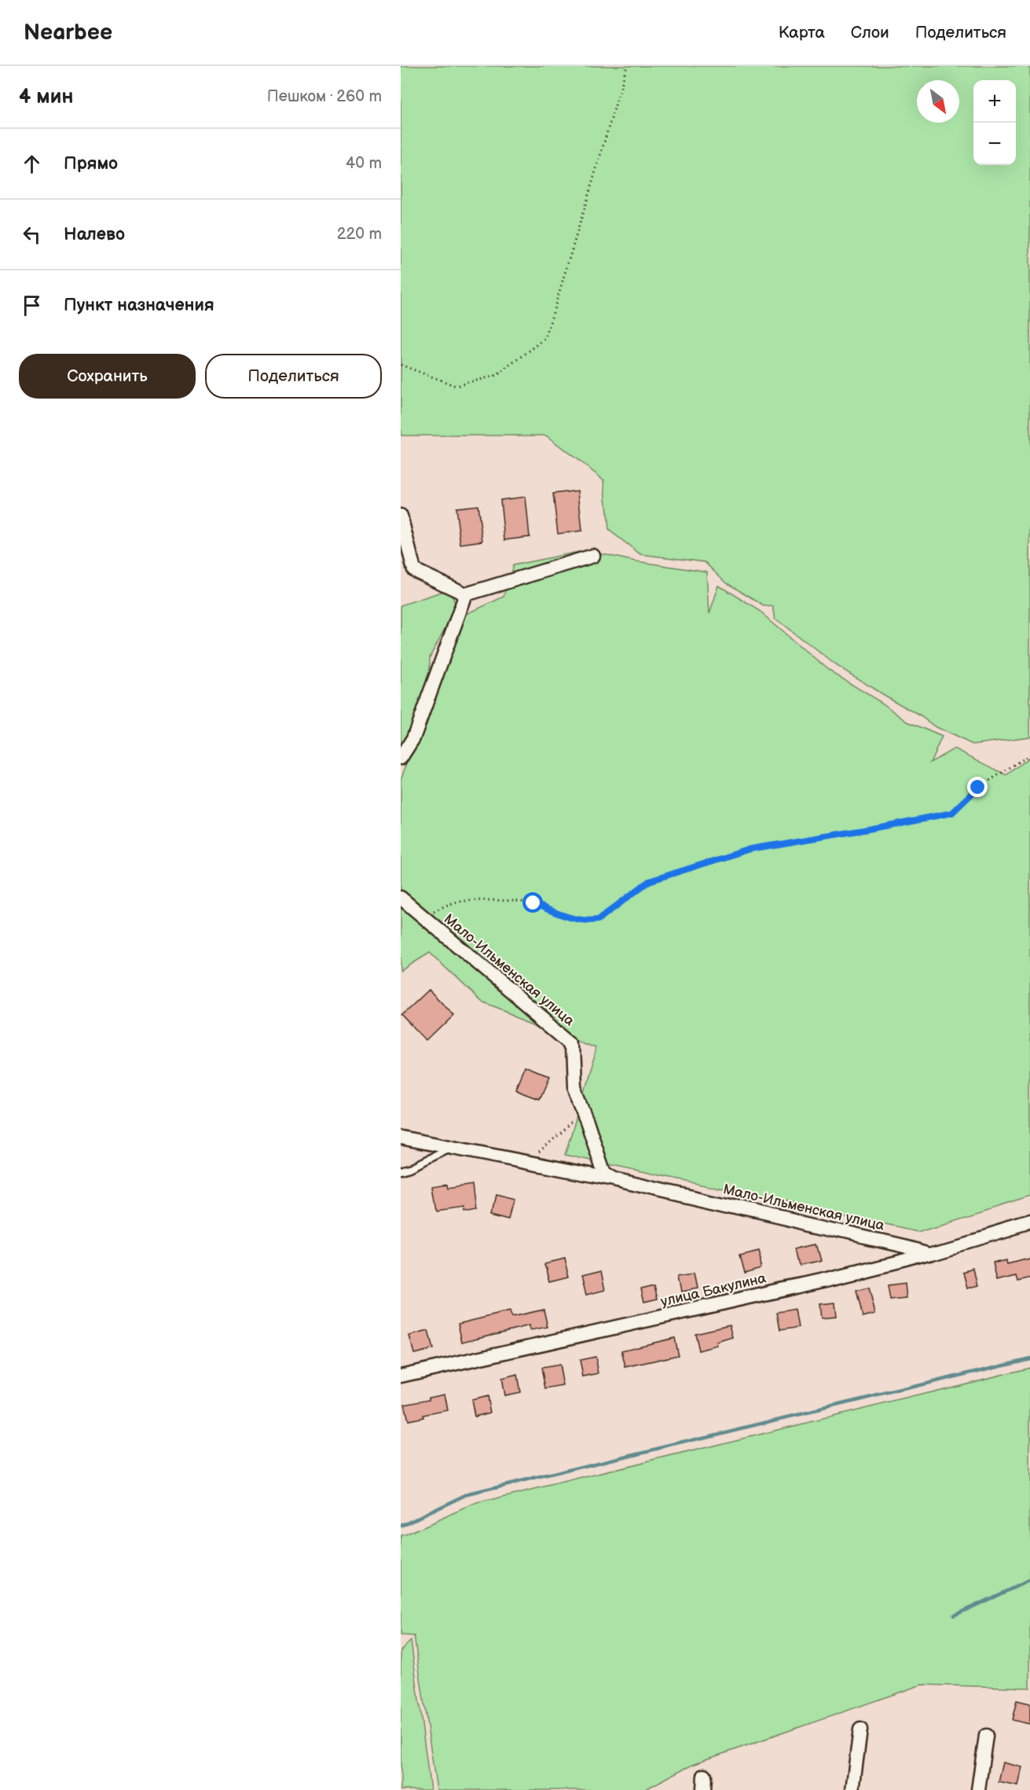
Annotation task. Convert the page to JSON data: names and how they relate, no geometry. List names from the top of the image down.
{
  "streets": {
    "street": ["Мало-Ильменская улица", "улица Бакулина"]
  },
  "crossings": [
    ["Мало-Ильменская улица", "улица Бакулина"]
  ],
  "north": "bottom right",
  "page": {
    "header": "Nearbee",
    "nav": ["Карта", "Слои", "Поделиться"],
    "heading": ["4 мин", "Пешком · 260 m"],
    "map_buttons": ["+", "−"],
    "list": [
      ["Прямо", "40 m"],
      ["Налево", "220 m"],
      "Пункт назначения"
    ],
    "buttons": ["Сохранить", "Поделиться"]
  }
}
